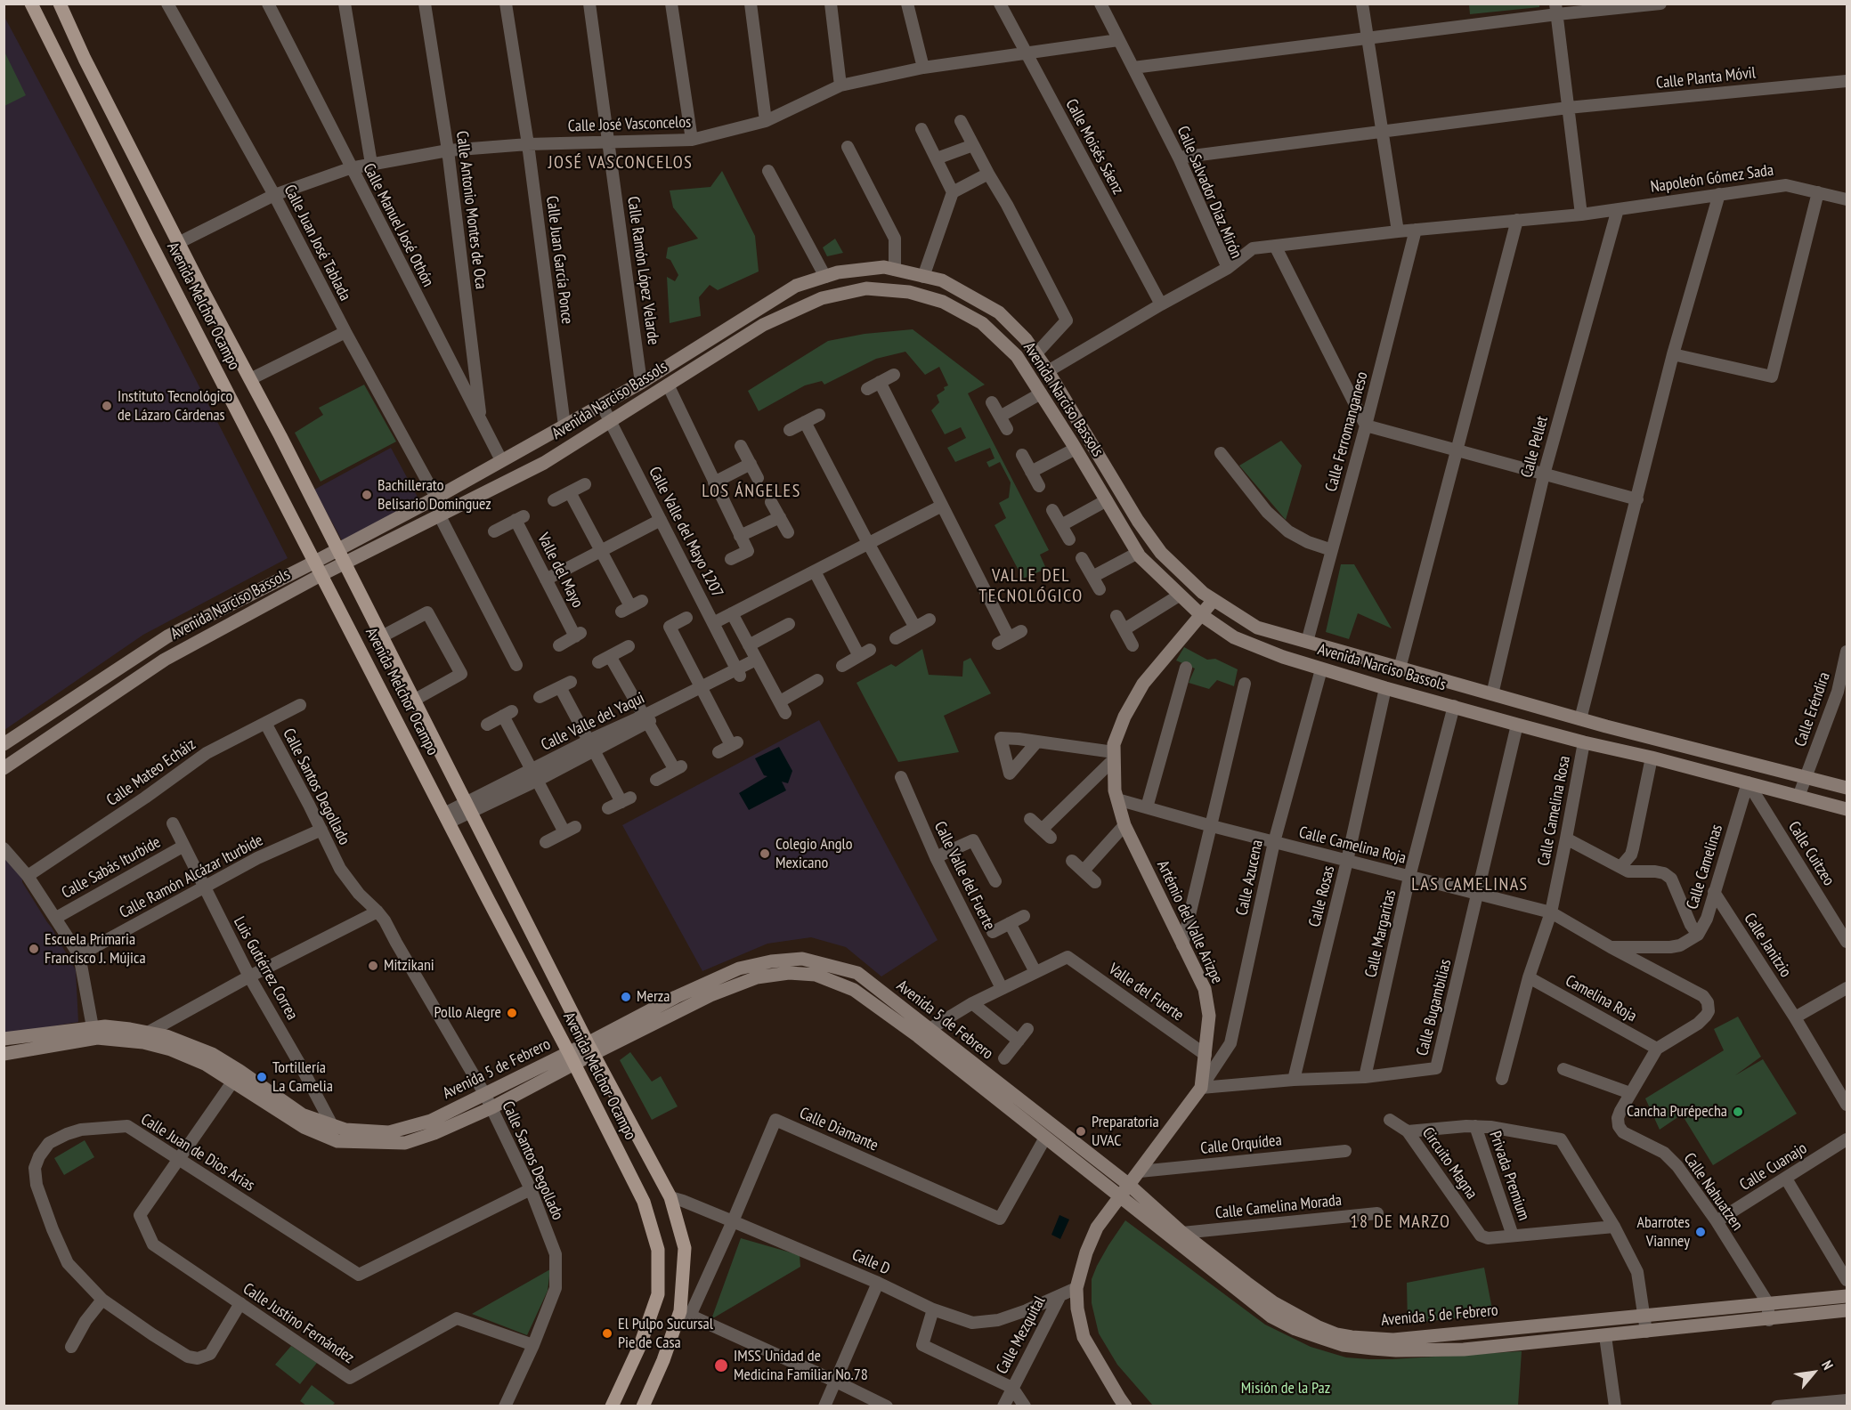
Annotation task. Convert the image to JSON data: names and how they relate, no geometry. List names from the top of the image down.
{
  "streets": {
    "main road": ["Avenida Melchor Ocampo"],
    "street": [
      "Calle Planta Móvil",
      "Calle José Vasconcelos",
      "Calle Moisés Sáenz",
      "Napoleón Gómez Sada",
      "Calle Salvador Díaz Mirón",
      "Calle Antonio Montes de Oca",
      "Calle Manuel José Othón",
      "Calle Juan José Tablada",
      "Calle Juan García Ponce",
      "Calle Ramón López Velarde",
      "Avenida Narciso Bassols",
      "Calle Ferromanganeso",
      "Calle Pellet",
      "Calle Valle del Mayo 1207",
      "Valle del Mayo",
      "Calle Eréndira",
      "Calle Valle del Yaqui",
      "Calle Mateo Echáiz",
      "Calle Santos Degollado",
      "Calle Camelina Rosa",
      "Calle Camelina Roja",
      "Calle Cuitzeo",
      "Calle Camelinas",
      "Calle Sabás Iturbide",
      "Calle Valle del Fuerte",
      "Calle Ramón Alcázar Iturbide",
      "Calle Azucena",
      "Calle Rosas",
      "Artémio del Valle Arizpe",
      "Calle Margaritas",
      "Calle Janitzio",
      "Luis Gutiérrez Correa",
      "Valle del Fuerte",
      "Camelina Roja",
      "Calle Bugambilias",
      "Avenida 5 de Febrero",
      "Calle Diamante",
      "Calle Orquídea",
      "Calle Juan de Dios Arias",
      "Circuito Magna",
      "Calle Cuanajo",
      "Privada Premium",
      "Calle Nahuatzen",
      "Calle Camelina Morada",
      "Calle D",
      "Calle Justino Fernández",
      "Calle Mezquital"
    ]
  },
  "crossings": [
    ["Calle Planta Móvil", "Calle Salvador Díaz Mirón"],
    ["Calle José Vasconcelos", "Calle Moisés Sáenz"],
    ["Calle José Vasconcelos", "Calle Salvador Díaz Mirón"],
    ["Calle José Vasconcelos", "Calle Antonio Montes de Oca"],
    ["Calle José Vasconcelos", "Calle Manuel José Othón"],
    ["Calle José Vasconcelos", "Calle Juan José Tablada"],
    ["Calle José Vasconcelos", "Calle Juan García Ponce"],
    ["Calle José Vasconcelos", "Calle Ramón López Velarde"],
    ["Calle José Vasconcelos", "Avenida Melchor Ocampo"],
    ["Calle Moisés Sáenz", "Calle Salvador Díaz Mirón"],
    ["Napoleón Gómez Sada", "Calle Salvador Díaz Mirón"],
    ["Napoleón Gómez Sada", "Calle Ferromanganeso"],
    ["Napoleón Gómez Sada", "Calle Pellet"],
    ["Calle Salvador Díaz Mirón", "Avenida Narciso Bassols"],
    ["Calle Antonio Montes de Oca", "Calle Manuel José Othón"],
    ["Calle Manuel José Othón", "Avenida Narciso Bassols"],
    ["Calle Juan José Tablada", "Avenida Narciso Bassols"],
    ["Calle Juan García Ponce", "Avenida Narciso Bassols"],
    ["Calle Ramón López Velarde", "Avenida Narciso Bassols"],
    ["Avenida Melchor Ocampo", "Avenida Narciso Bassols"],
    ["Avenida Melchor Ocampo", "Calle Valle del Yaqui"],
    ["Avenida Melchor Ocampo", "Avenida 5 de Febrero"],
    ["Avenida Melchor Ocampo", "Calle Diamante"],
    ["Avenida Melchor Ocampo", "Calle D"],
    ["Avenida Narciso Bassols", "Calle Ferromanganeso"],
    ["Avenida Narciso Bassols", "Calle Pellet"],
    ["Avenida Narciso Bassols", "Calle Valle del Mayo 1207"],
    ["Avenida Narciso Bassols", "Calle Eréndira"],
    ["Avenida Narciso Bassols", "Calle Camelina Rosa"],
    ["Avenida Narciso Bassols", "Calle Cuitzeo"],
    ["Avenida Narciso Bassols", "Calle Camelinas"],
    ["Avenida Narciso Bassols", "Calle Azucena"],
    ["Avenida Narciso Bassols", "Calle Rosas"],
    ["Avenida Narciso Bassols", "Artémio del Valle Arizpe"],
    ["Avenida Narciso Bassols", "Calle Margaritas"],
    ["Avenida Narciso Bassols", "Calle Bugambilias"],
    ["Calle Valle del Mayo 1207", "Calle Valle del Yaqui"],
    ["Calle Mateo Echáiz", "Calle Santos Degollado"],
    ["Calle Santos Degollado", "Calle Ramón Alcázar Iturbide"],
    ["Calle Santos Degollado", "Avenida 5 de Febrero"],
    ["Calle Santos Degollado", "Calle Juan de Dios Arias"],
    ["Calle Santos Degollado", "Calle Justino Fernández"],
    ["Calle Camelina Rosa", "Calle Camelina Roja"],
    ["Calle Camelina Rosa", "Camelina Roja"],
    ["Calle Camelina Roja", "Calle Camelinas"],
    ["Calle Camelina Roja", "Calle Azucena"],
    ["Calle Camelina Roja", "Calle Rosas"],
    ["Calle Camelina Roja", "Artémio del Valle Arizpe"],
    ["Calle Camelina Roja", "Calle Margaritas"],
    ["Calle Camelina Roja", "Camelina Roja"],
    ["Calle Camelina Roja", "Calle Bugambilias"],
    ["Calle Camelina Roja", "Calle Nahuatzen"],
    ["Calle Cuitzeo", "Calle Camelinas"],
    ["Calle Camelinas", "Calle Janitzio"],
    ["Calle Sabás Iturbide", "Luis Gutiérrez Correa"],
    ["Calle Ramón Alcázar Iturbide", "Luis Gutiérrez Correa"],
    ["Calle Azucena", "Artémio del Valle Arizpe"],
    ["Calle Azucena", "Calle Bugambilias"],
    ["Calle Rosas", "Calle Bugambilias"],
    ["Artémio del Valle Arizpe", "Valle del Fuerte"],
    ["Artémio del Valle Arizpe", "Calle Bugambilias"],
    ["Artémio del Valle Arizpe", "Avenida 5 de Febrero"],
    ["Artémio del Valle Arizpe", "Calle Orquídea"],
    ["Artémio del Valle Arizpe", "Calle Mezquital"],
    ["Calle Margaritas", "Calle Bugambilias"],
    ["Luis Gutiérrez Correa", "Avenida 5 de Febrero"],
    ["Camelina Roja", "Calle Nahuatzen"],
    ["Avenida 5 de Febrero", "Calle Diamante"],
    ["Avenida 5 de Febrero", "Circuito Magna"],
    ["Avenida 5 de Febrero", "Calle Nahuatzen"],
    ["Avenida 5 de Febrero", "Calle Camelina Morada"],
    ["Calle Diamante", "Calle D"],
    ["Calle Juan de Dios Arias", "Calle Justino Fernández"],
    ["Circuito Magna", "Privada Premium"],
    ["Calle Cuanajo", "Calle Nahuatzen"],
    ["Calle D", "Calle Mezquital"]
  ],
  "districts": [
    "JOSÉ VASCONCELOS",
    "LOS ÁNGELES",
    "VALLE DEL TECNOLÓGICO",
    "LAS CAMELINAS",
    "18 DE MARZO"
  ],
  "parks": ["Misión de la Paz"],
  "places": [
    "Instituto Tecnológico de Lázaro Cárdenas",
    "Bachillerato Belisario Dominguez",
    "Colegio Anglo Mexicano",
    "Escuela Primaria Francisco J. Mújica",
    "Mitzikani",
    "Merza",
    "Pollo Alegre",
    "Tortillería La Camelia",
    "Cancha Purépecha",
    "Preparatoria UVAC",
    "Abarrotes Vianney",
    "El Pulpo Sucursal Pie de Casa",
    "IMSS Unidad de Medicina Familiar No.78"
  ],
  "north": "top right"
}
